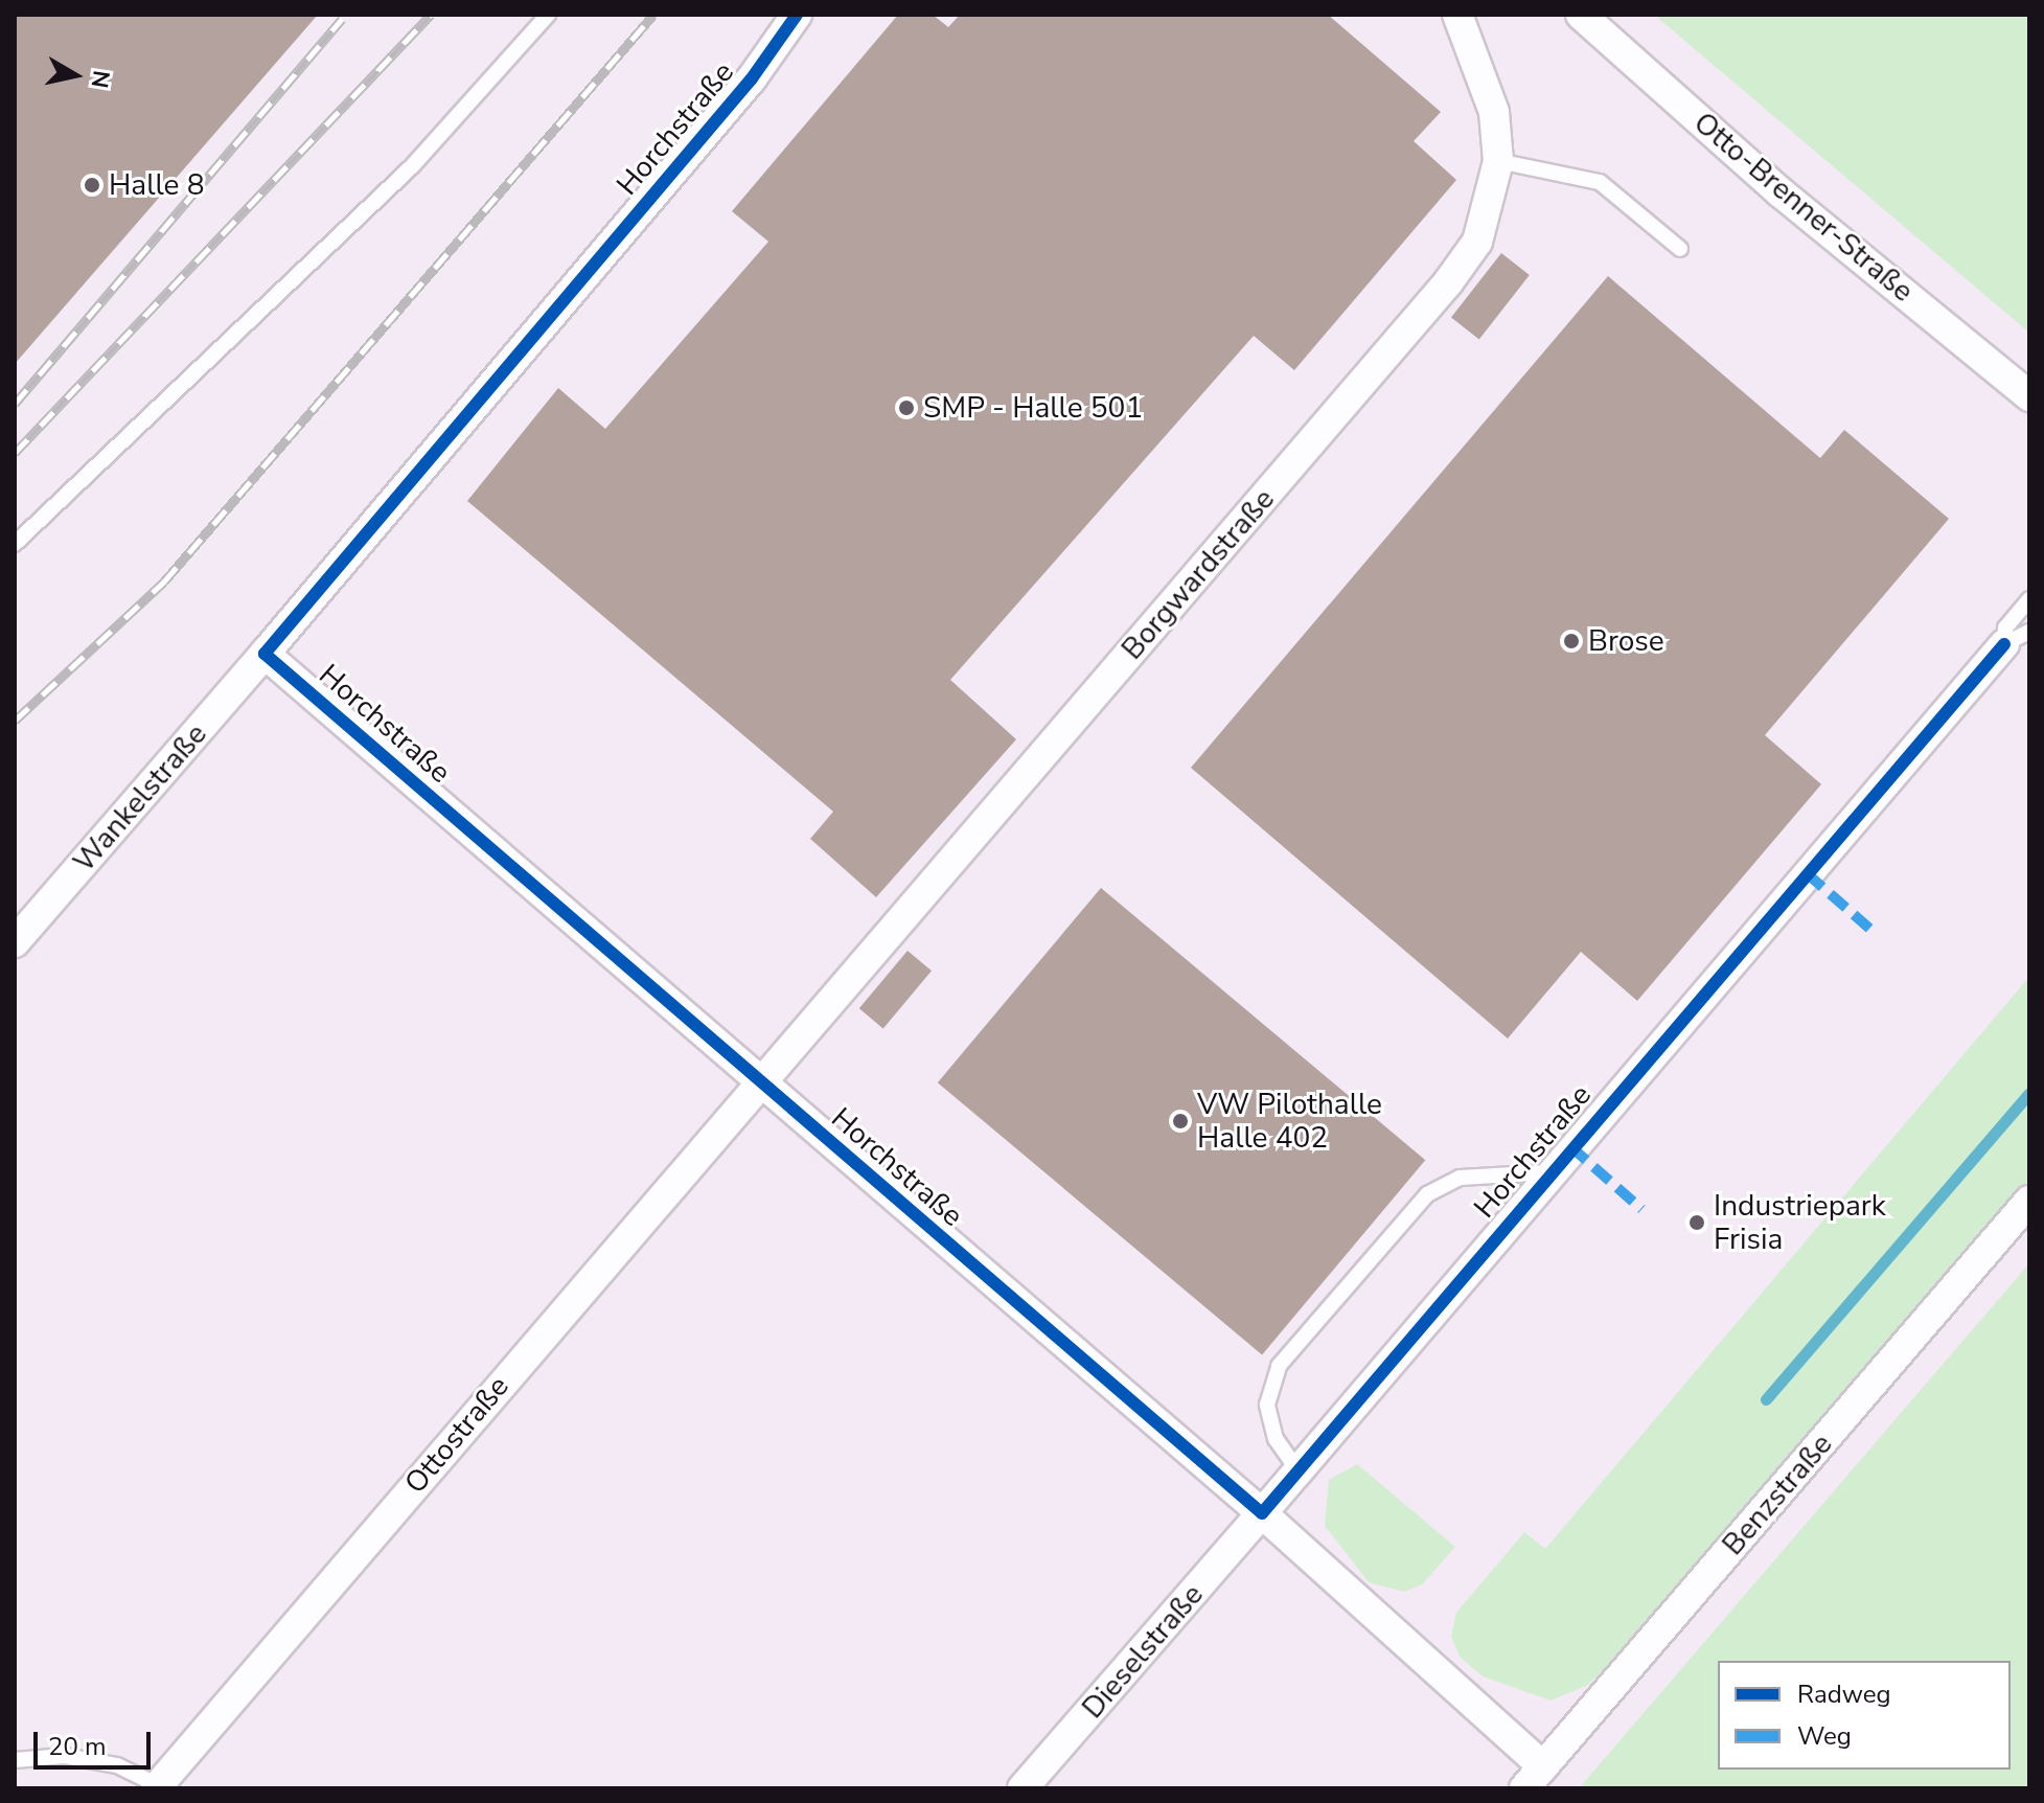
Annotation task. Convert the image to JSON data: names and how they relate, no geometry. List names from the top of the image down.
{
  "streets": {
    "street": [
      "Horchstraße",
      "Otto-Brenner-Straße",
      "Borgwardstraße",
      "Wankelstraße",
      "Ottostraße",
      "Benzstraße",
      "Dieselstraße"
    ]
  },
  "crossings": [
    ["Horchstraße", "Borgwardstraße"],
    ["Horchstraße", "Wankelstraße"],
    ["Horchstraße", "Ottostraße"],
    ["Horchstraße", "Benzstraße"],
    ["Horchstraße", "Dieselstraße"],
    ["Borgwardstraße", "Ottostraße"]
  ],
  "places": [
    "Halle 8",
    "SMP - Halle 501",
    "Brose",
    "VW Pilothalle Halle 402",
    "Industriepark Frisia"
  ],
  "legend": ["Radweg", "Weg"],
  "scale_bar": "20 m",
  "north": "right"
}
